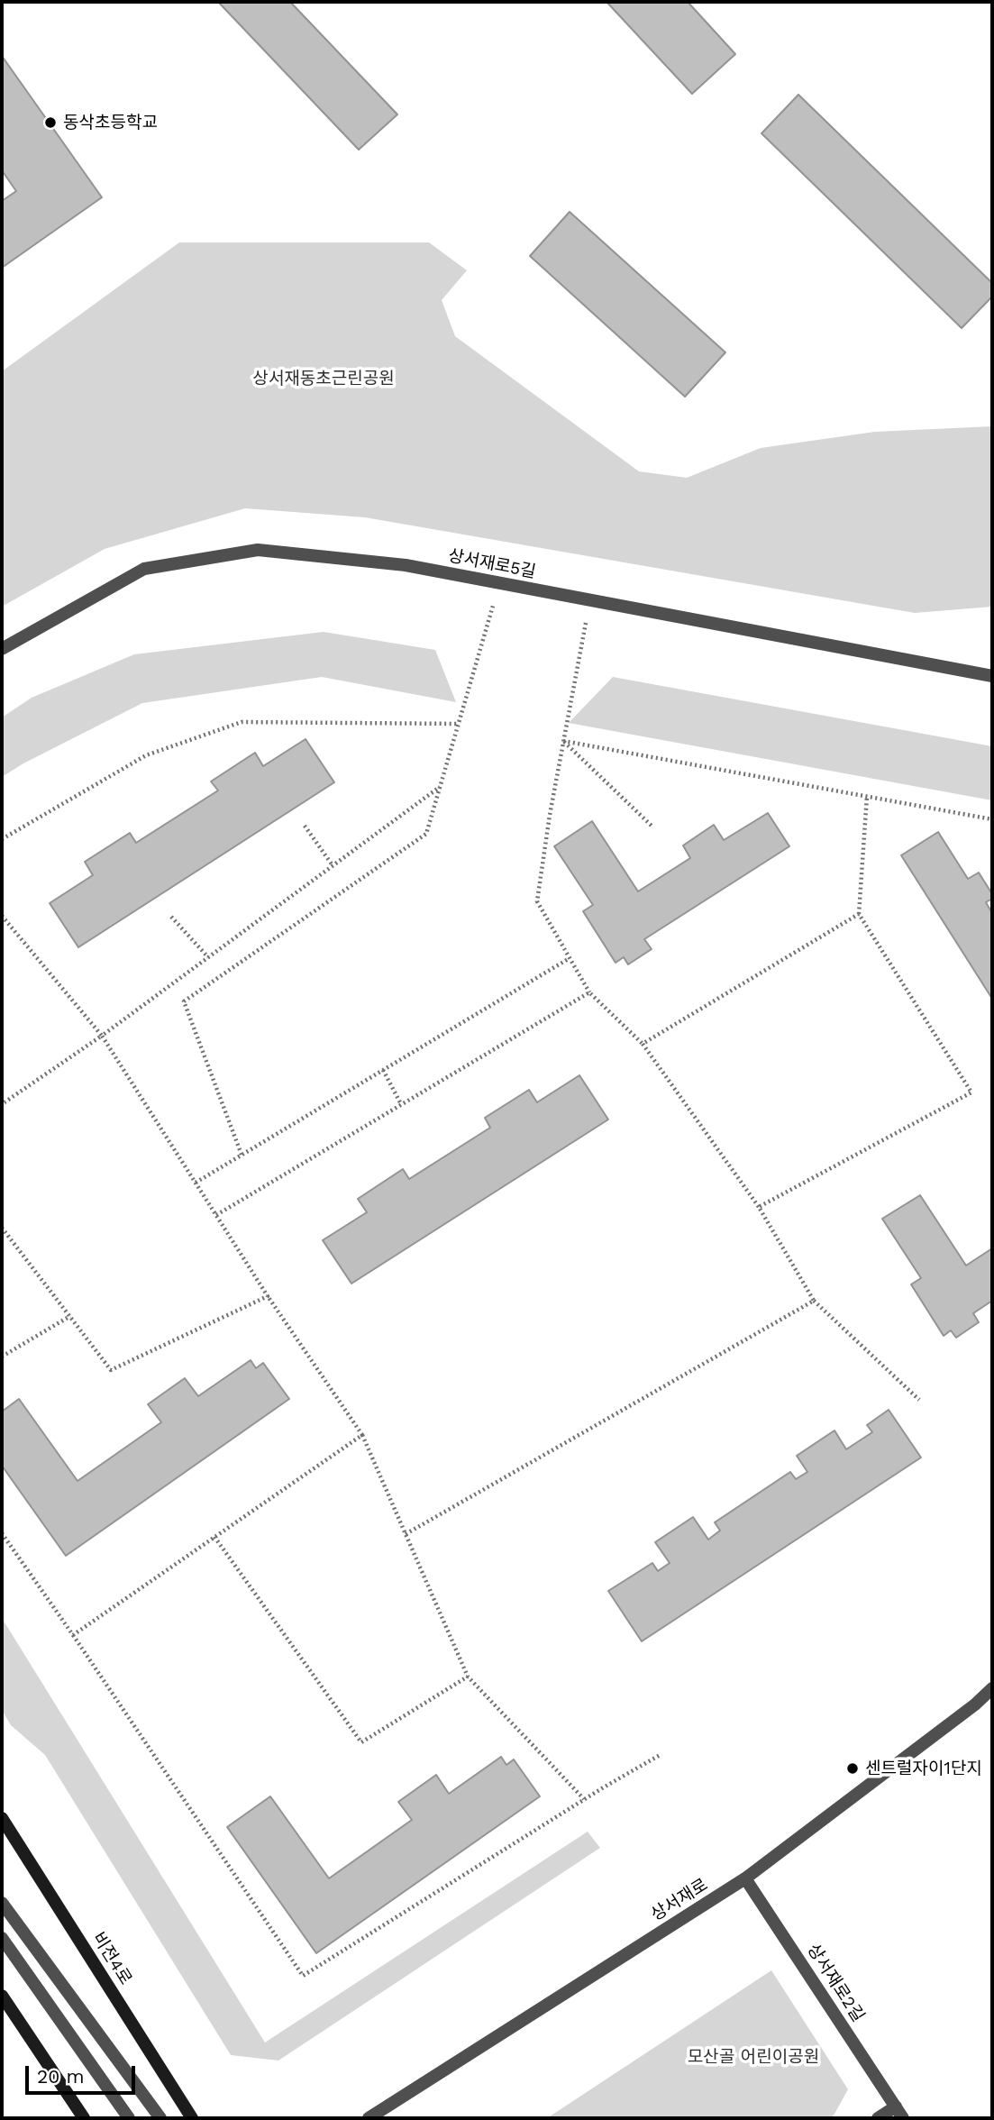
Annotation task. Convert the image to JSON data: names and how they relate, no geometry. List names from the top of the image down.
{
  "streets": {
    "main road": ["비전4로"],
    "street": ["상서재로5길", "상서재로", "상서재로2길"]
  },
  "crossings": [
    ["상서재로", "상서재로2길"]
  ],
  "parks": ["상서재동초근린공원", "모산골 어린이공원"],
  "places": ["동삭초등학교", "센트럴자이1단지"],
  "scale_bar": "20 m"
}
